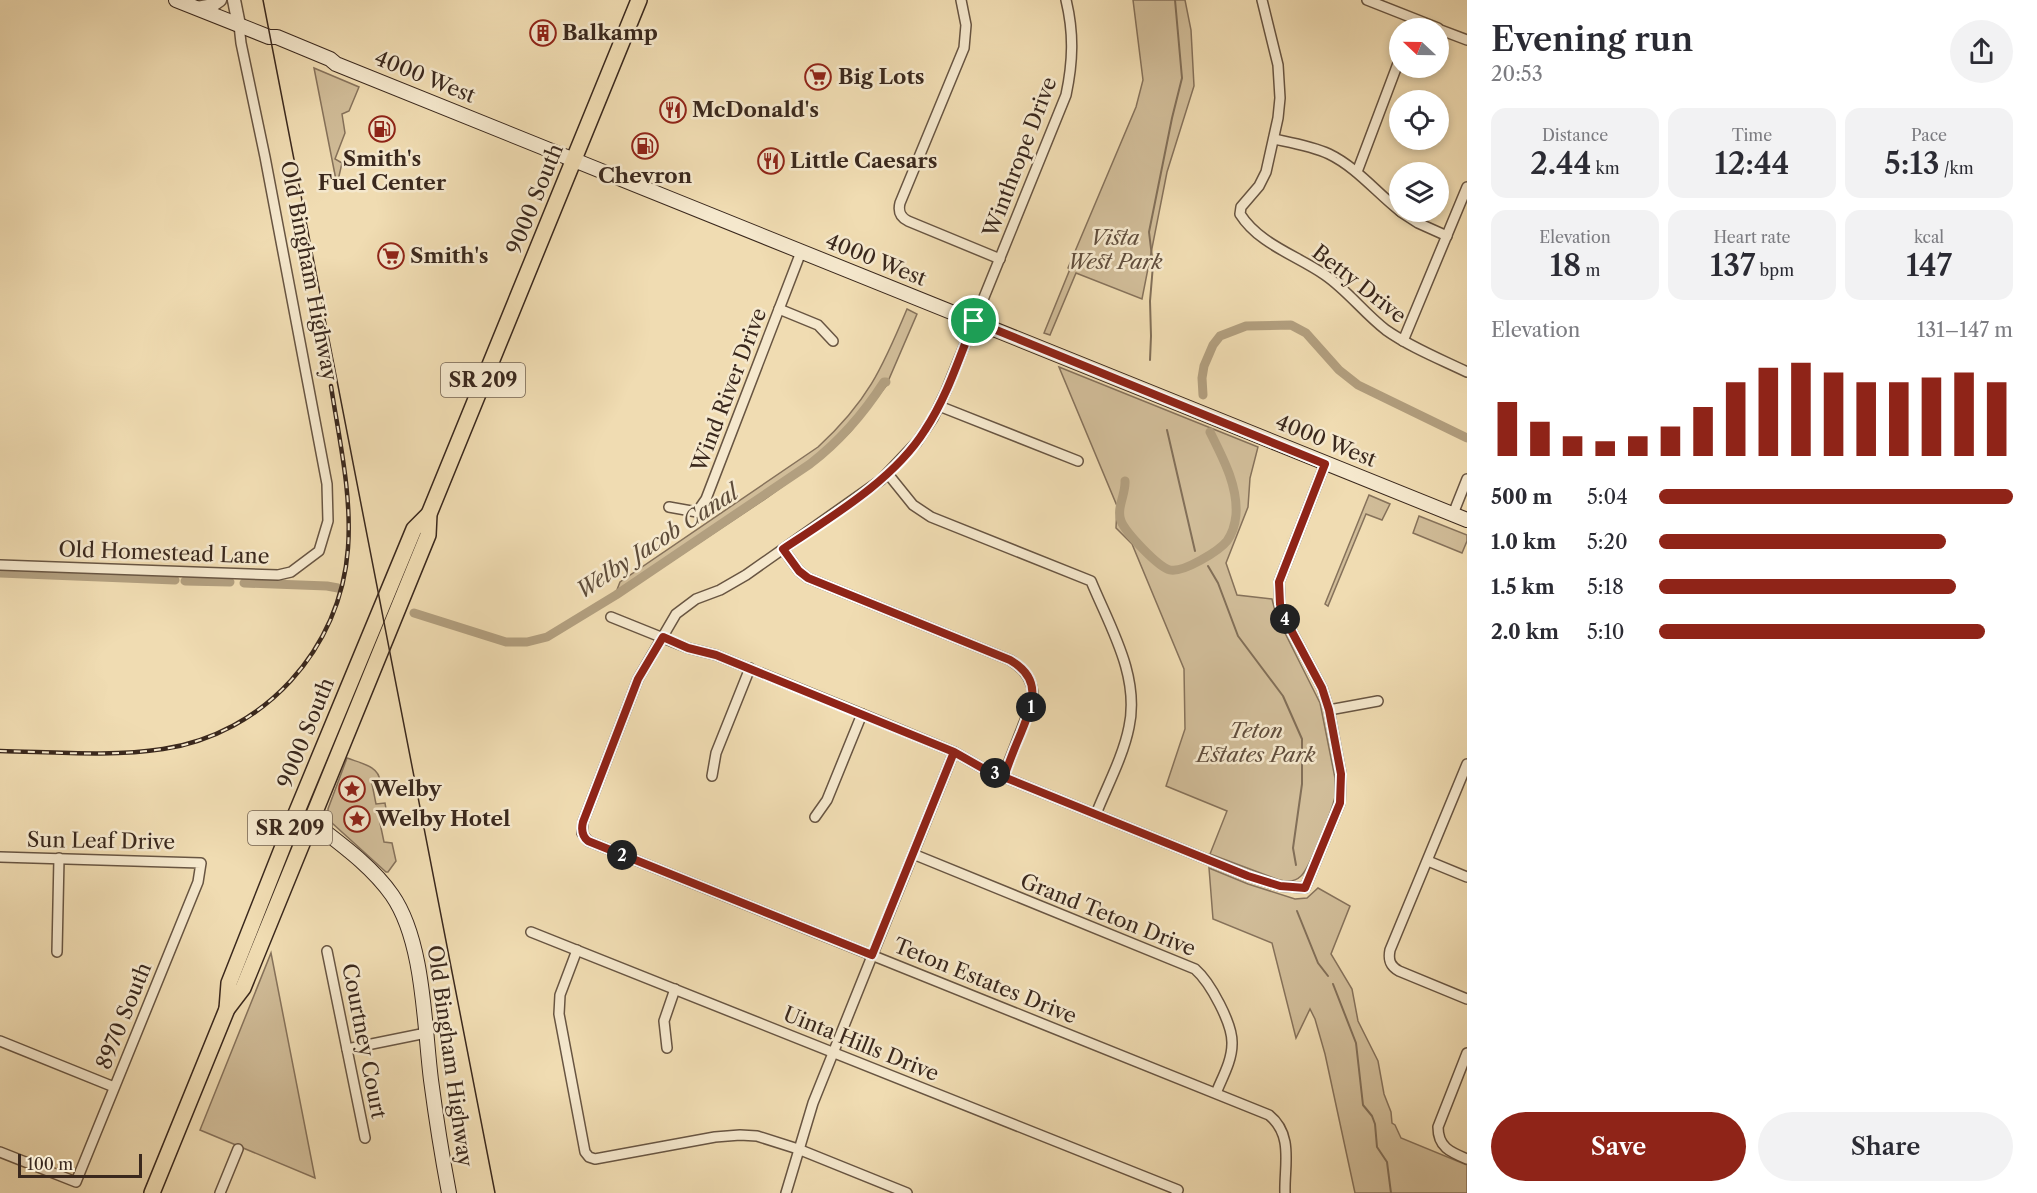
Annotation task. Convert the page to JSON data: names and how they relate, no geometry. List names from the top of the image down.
{
  "streets": {
    "main road": [
      "4000 West",
      "9000 South",
      "Old Bingham Highway",
      "SR 209"
    ],
    "street": [
      "Winthrope Drive",
      "Betty Drive",
      "Wind River Drive",
      "Old Homestead Lane",
      "Sun Leaf Drive",
      "Grand Teton Drive",
      "Teton Estates Drive",
      "8970 South",
      "Courtney Court",
      "Uinta Hills Drive"
    ]
  },
  "crossings": [
    ["4000 West", "Winthrope Drive"],
    ["4000 West", "9000 South"],
    ["4000 West", "Old Bingham Highway"],
    ["4000 West", "Wind River Drive"],
    ["4000 West", "Teton Estates Drive"],
    ["Winthrope Drive", "Teton Estates Drive"],
    ["9000 South", "Old Bingham Highway"],
    ["Old Bingham Highway", "Old Homestead Lane"],
    ["Sun Leaf Drive", "8970 South"],
    ["Grand Teton Drive", "Teton Estates Drive"]
  ],
  "water": ["Welby Jacob Canal"],
  "parks": ["Vista West Park", "Teton Estates Park"],
  "places": {
    "building": ["Balkamp"],
    "supermarket": ["Big Lots", "Smith's"],
    "restaurant": ["McDonald's", "Little Caesars"],
    "fuel station": ["Smith's Fuel Center", "Chevron"],
    "place": ["Welby", "Welby Hotel"]
  },
  "scale_bar": "100 m",
  "north": "left",
  "page": {
    "heading": ["Evening run", "20:53"],
    "stats": [
      ["Distance", "2.44 km"],
      ["Time", "12:44"],
      ["Pace", "5:13 /km"],
      ["Elevation", "18 m"],
      ["Heart rate", "137 bpm"],
      ["kcal", "147"]
    ],
    "chart": ["Elevation", "131–147 m"],
    "list": [
      {
        "name": "500 m",
        "note": "5:04"
      },
      {
        "name": "1.0 km",
        "note": "5:20"
      },
      {
        "name": "1.5 km",
        "note": "5:18"
      },
      {
        "name": "2.0 km",
        "note": "5:10"
      }
    ],
    "pins": [
      "4",
      "1",
      "3",
      "2"
    ],
    "buttons": ["Save", "Share"],
    "scale": "100 m"
  }
}
